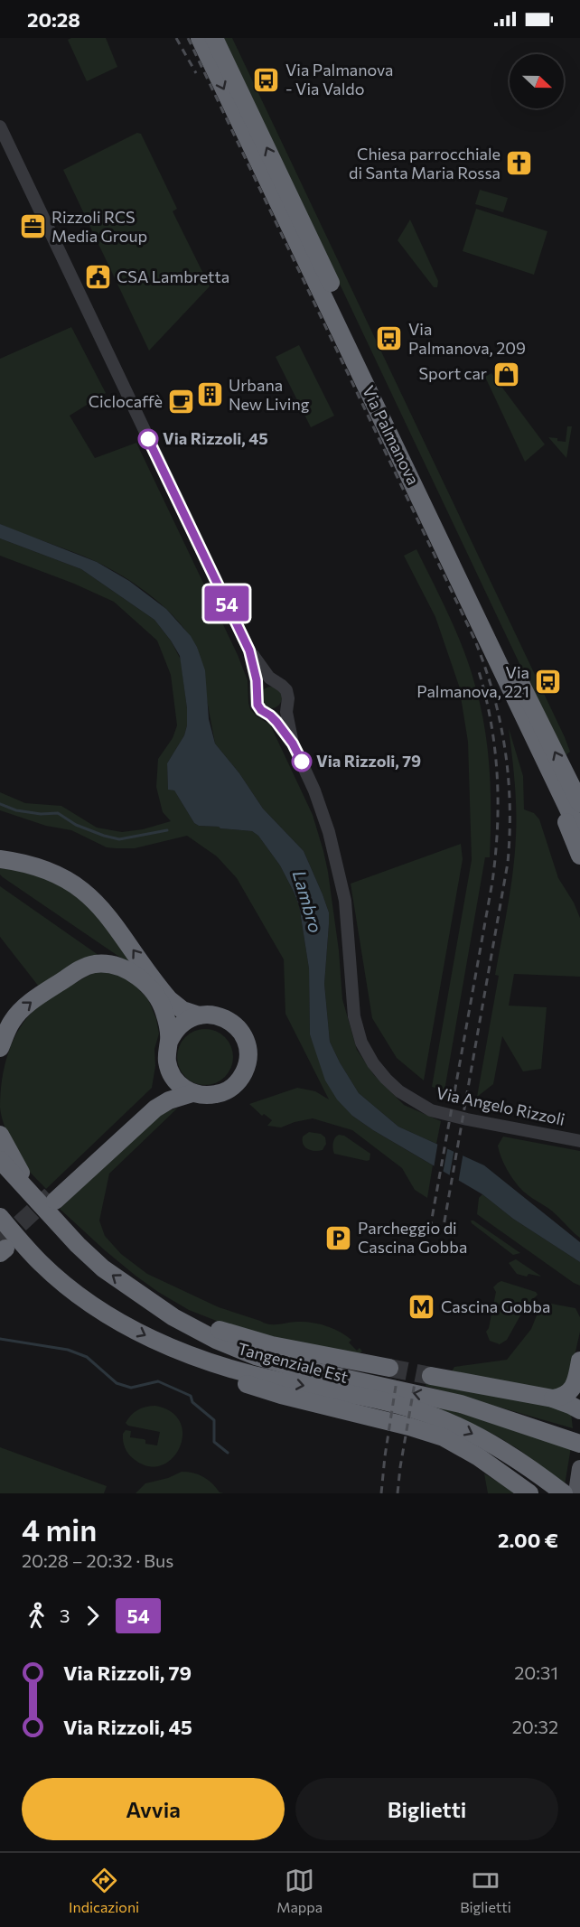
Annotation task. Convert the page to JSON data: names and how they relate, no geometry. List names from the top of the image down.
{
  "streets": {
    "highway": ["Via Palmanova", "Tangenziale Est"],
    "street": ["Via Angelo Rizzoli"]
  },
  "water": ["Lambro"],
  "places": {
    "bus stop": ["Via Palmanova - Via Valdo", "Via Palmanova, 209", "Via Palmanova, 221"],
    "church": ["Chiesa parrocchiale di Santa Maria Rossa"],
    "office": ["Rizzoli RCS Media Group"],
    "public building": ["CSA Lambretta"],
    "shop": ["Sport car"],
    "building": ["Urbana New Living"],
    "cafe": ["Ciclocaffè"],
    "other": ["Via Rizzoli, 45", "Via Rizzoli, 79"],
    "parking": ["Parcheggio di Cascina Gobba"],
    "metro station": ["Cascina Gobba"]
  },
  "lines": ["bus line 54"],
  "north": "right",
  "page": {
    "status": "20:28",
    "on_map": "54",
    "heading": ["4 min", "20:28 – 20:32 · Bus", "2.00 €"],
    "legs": ["3", "54"],
    "list": [
      {
        "name": "Via Rizzoli, 79",
        "value": "20:31"
      },
      {
        "name": "Via Rizzoli, 45",
        "value": "20:32"
      }
    ],
    "buttons": ["Avvia", "Biglietti"],
    "tabs": ["Indicazioni", "Mappa", "Biglietti"]
  }
}
